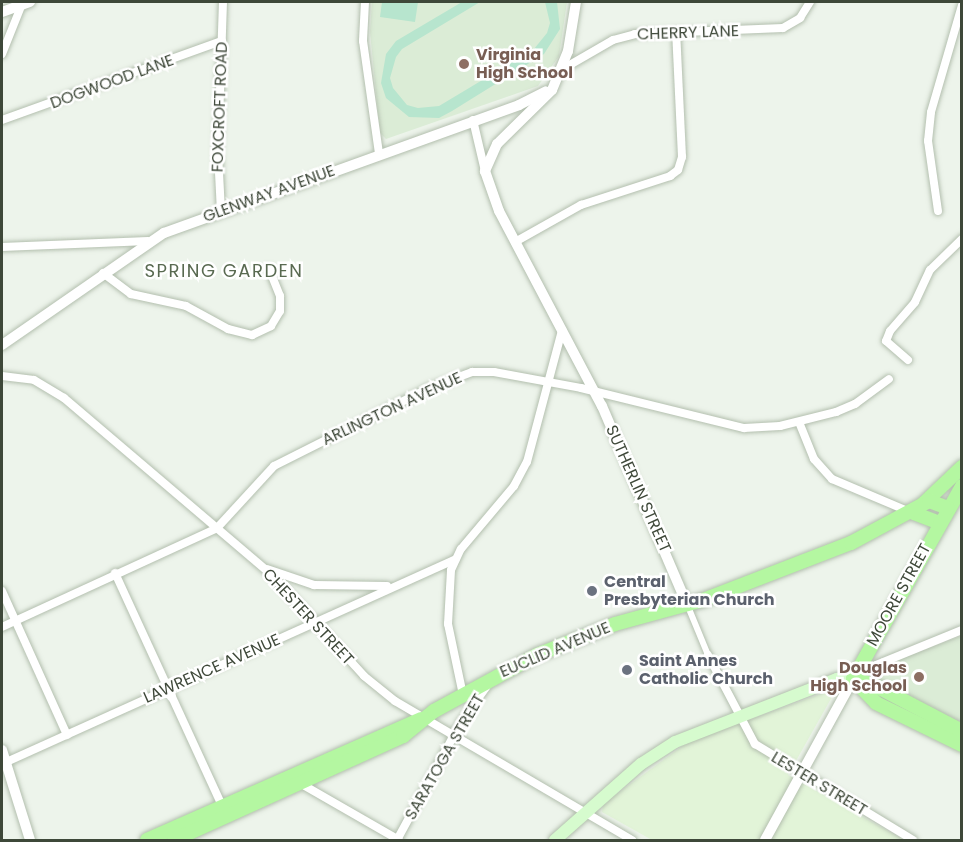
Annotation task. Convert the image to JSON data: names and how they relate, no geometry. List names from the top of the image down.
{
  "streets": {
    "main road": ["MOORE STREET", "EUCLID AVENUE"],
    "street": [
      "CHERRY LANE",
      "DOGWOOD LANE",
      "FOXCROFT ROAD",
      "GLENWAY AVENUE",
      "ARLINGTON AVENUE",
      "SUTHERLIN STREET",
      "CHESTER STREET",
      "LAWRENCE AVENUE",
      "SARATOGA STREET",
      "LESTER STREET"
    ]
  },
  "crossings": [
    ["DOGWOOD LANE", "FOXCROFT ROAD"],
    ["FOXCROFT ROAD", "GLENWAY AVENUE"],
    ["ARLINGTON AVENUE", "SUTHERLIN STREET"],
    ["ARLINGTON AVENUE", "CHESTER STREET"],
    ["SUTHERLIN STREET", "EUCLID AVENUE"],
    ["SUTHERLIN STREET", "LESTER STREET"],
    ["MOORE STREET", "LESTER STREET"],
    ["CHESTER STREET", "EUCLID AVENUE"],
    ["CHESTER STREET", "LAWRENCE AVENUE"],
    ["CHESTER STREET", "SARATOGA STREET"],
    ["EUCLID AVENUE", "SARATOGA STREET"]
  ],
  "districts": ["SPRING GARDEN"],
  "places": [
    "Virginia High School",
    "Central Presbyterian Church",
    "Saint Annes Catholic Church",
    "Douglas High School"
  ]
}
